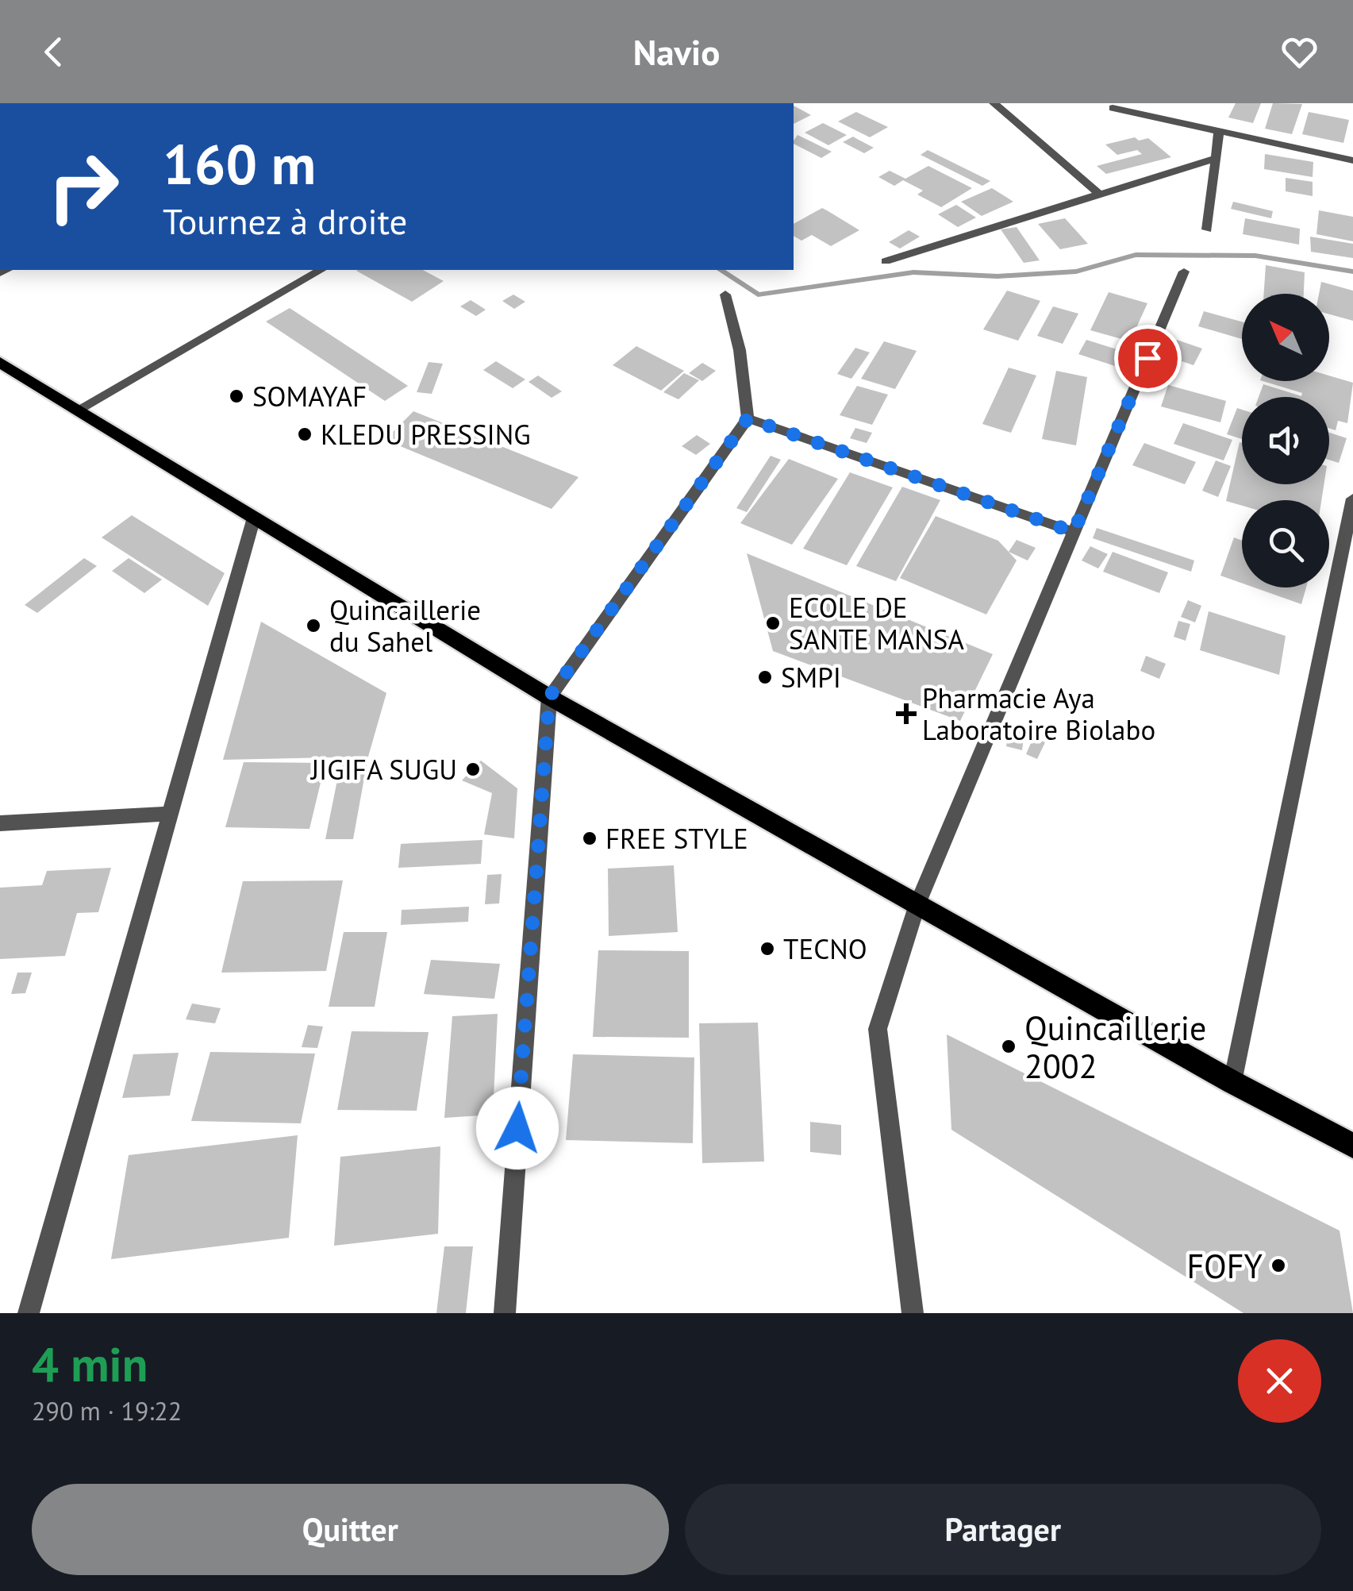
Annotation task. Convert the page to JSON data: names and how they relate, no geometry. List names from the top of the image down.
{
  "places": {
    "other": [
      "SOMAYAF",
      "KLEDU PRESSING",
      "ECOLE DE SANTE MANSA",
      "Quincaillerie du Sahel",
      "SMPI",
      "JIGIFA SUGU",
      "FREE STYLE",
      "TECNO",
      "Quincaillerie 2002",
      "FOFY"
    ],
    "health": ["Pharmacie Aya Laboratoire Biolabo"]
  },
  "north": "top left",
  "page": {
    "header": "Navio",
    "turn": ["160 m", "Tournez à droite"],
    "heading": ["4 min", "290 m · 19:22"],
    "buttons": ["Quitter", "Partager"]
  }
}
